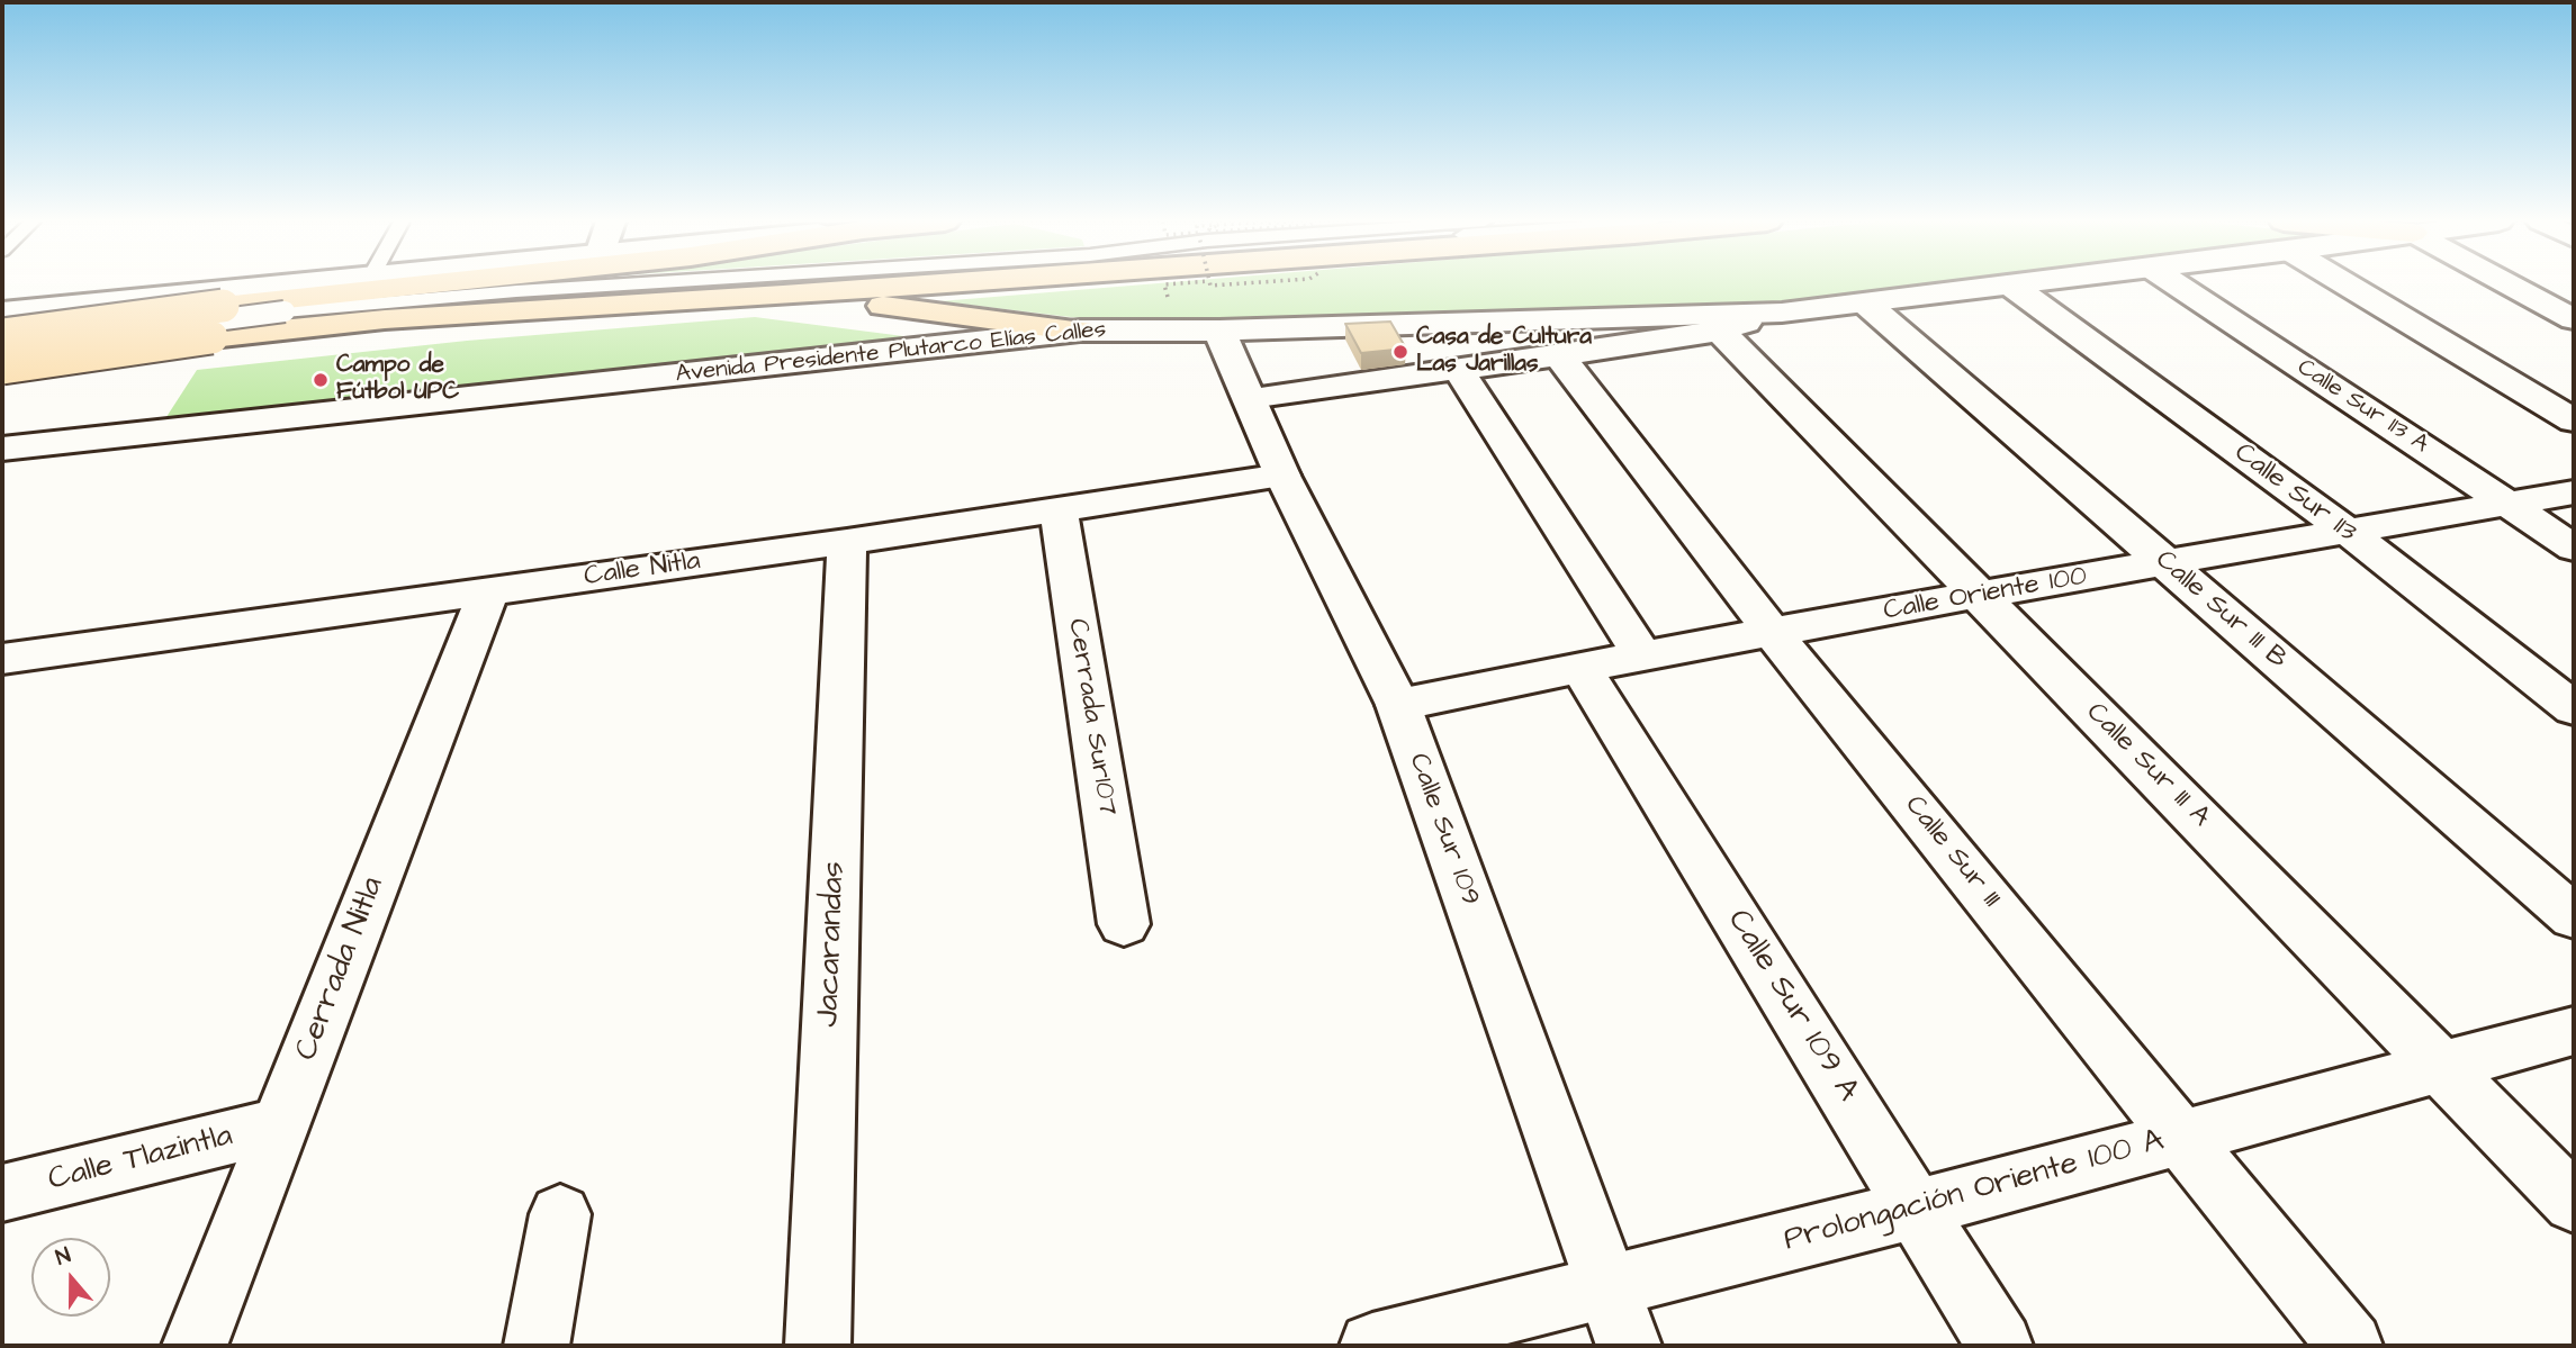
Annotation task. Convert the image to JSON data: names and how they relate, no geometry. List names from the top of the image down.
{
  "streets": {
    "street": [
      "Avenida Presidente Plutarco Elías Calles",
      "Calle Sur 113 A",
      "Calle Sur 113",
      "Calle Nitla",
      "Calle Oriente 100",
      "Calle Sur 111 B",
      "Cerrada Sur107",
      "Calle Sur 111 A",
      "Calle Sur 109",
      "Calle Sur 111",
      "Jacarandas",
      "Cerrada Nitla",
      "Calle Sur 109 A",
      "Calle Tlazintla",
      "Prolongación Oriente 100 A"
    ]
  },
  "crossings": [
    ["Avenida Presidente Plutarco Elías Calles", "Calle Sur 113"],
    ["Avenida Presidente Plutarco Elías Calles", "Calle Sur 111 B"],
    ["Avenida Presidente Plutarco Elías Calles", "Calle Sur 111 A"],
    ["Avenida Presidente Plutarco Elías Calles", "Calle Sur 109"],
    ["Avenida Presidente Plutarco Elías Calles", "Calle Sur 111"],
    ["Calle Sur 113 A", "Calle Oriente 100"],
    ["Calle Sur 113", "Calle Oriente 100"],
    ["Calle Nitla", "Cerrada Sur107"],
    ["Calle Nitla", "Calle Sur 109"],
    ["Calle Nitla", "Jacarandas"],
    ["Calle Nitla", "Cerrada Nitla"],
    ["Calle Oriente 100", "Calle Sur 111 B"],
    ["Calle Oriente 100", "Calle Sur 111 A"],
    ["Calle Oriente 100", "Calle Sur 109"],
    ["Calle Oriente 100", "Calle Sur 111"],
    ["Calle Oriente 100", "Calle Sur 109 A"],
    ["Calle Sur 111 A", "Prolongación Oriente 100 A"],
    ["Calle Sur 109", "Prolongación Oriente 100 A"],
    ["Calle Sur 111", "Prolongación Oriente 100 A"],
    ["Cerrada Nitla", "Calle Tlazintla"],
    ["Calle Sur 109 A", "Prolongación Oriente 100 A"]
  ],
  "places": ["Casa de Cultura Las Jarillas", "Campo de Fútbol UPC"],
  "north": "top"
}
